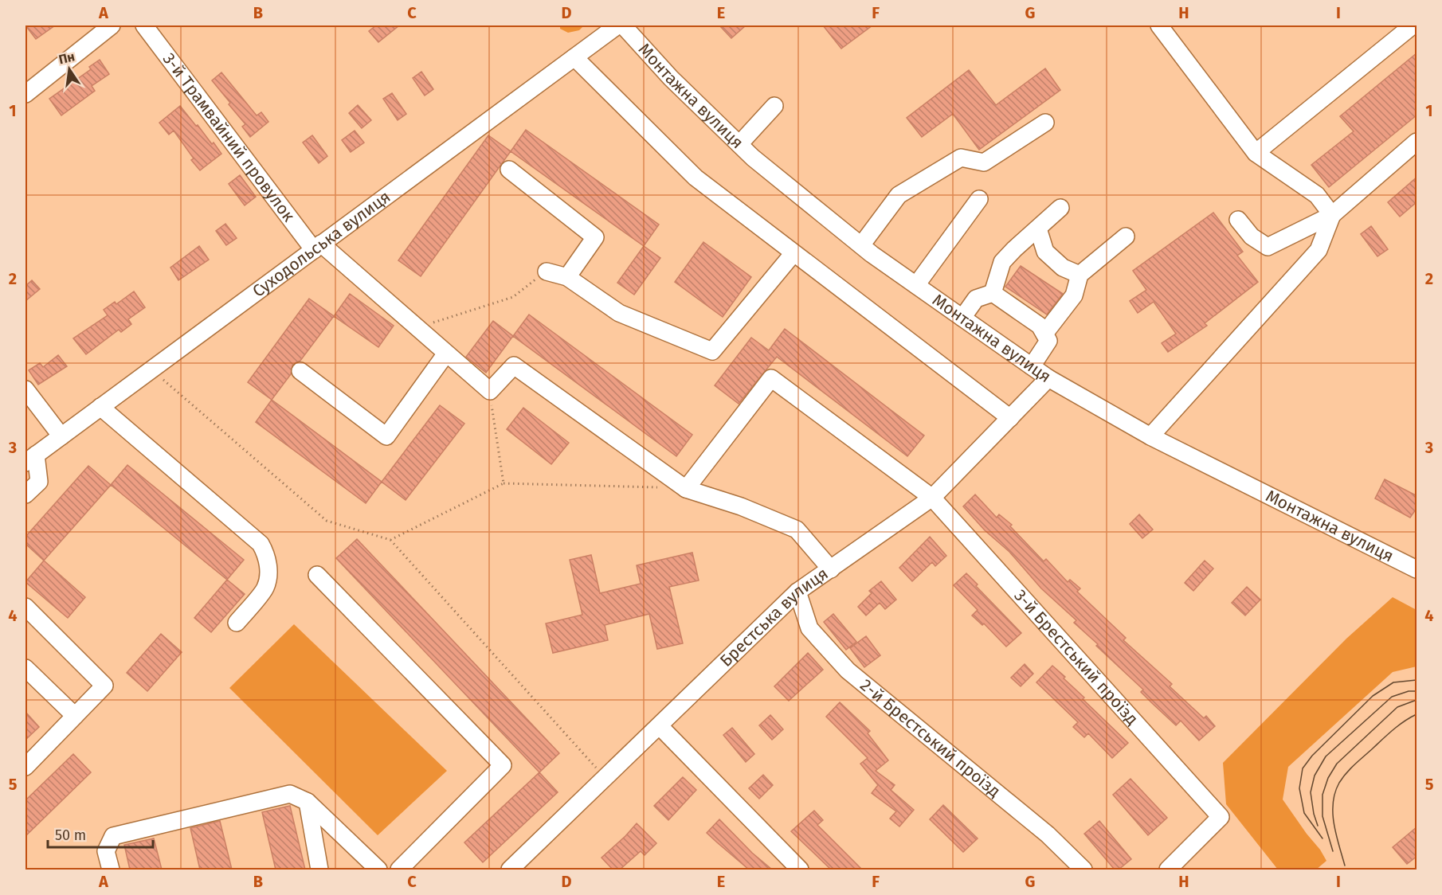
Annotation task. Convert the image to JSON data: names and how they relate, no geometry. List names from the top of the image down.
{
  "streets": {
    "street": [
      "Монтажна вулиця",
      "3-й Трамвайний провулок",
      "Суходольська вулиця",
      "Брестська вулиця",
      "3-й Брестський проїзд",
      "2-й Брестський проїзд"
    ]
  },
  "crossings": [
    ["Монтажна вулиця", "Брестська вулиця"],
    ["3-й Трамвайний провулок", "Суходольська вулиця"],
    ["Брестська вулиця", "3-й Брестський проїзд"],
    ["Брестська вулиця", "2-й Брестський проїзд"]
  ],
  "scale_bar": "50 m",
  "north": "top",
  "grid": {
    "columns": [
      "A",
      "B",
      "C",
      "D",
      "E",
      "F",
      "G",
      "H",
      "I"
    ],
    "rows": [
      "1",
      "2",
      "3",
      "4",
      "5"
    ]
  }
}
